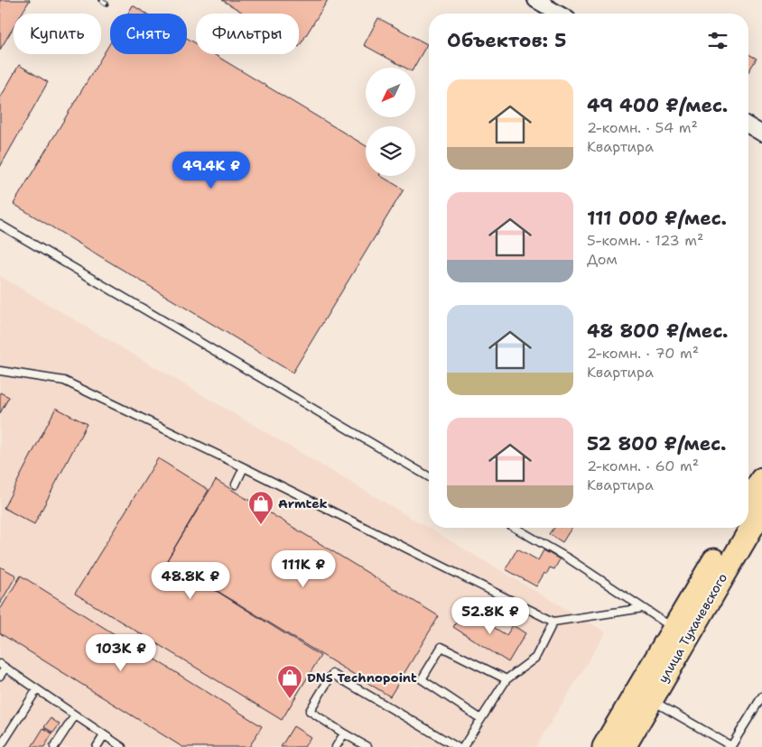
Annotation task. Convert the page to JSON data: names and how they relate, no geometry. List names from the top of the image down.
{
  "streets": {
    "main road": ["улица Тухачевского"]
  },
  "places": {
    "shop": ["Armtek", "DNS Technopoint"]
  },
  "north": "bottom left",
  "page": {
    "chip": ["Купить", "Снять", "Фильтры"],
    "heading": "Объектов: 5",
    "list": [
      {
        "name": "49 400 ₽/мес.",
        "note": "2-комн. · 54 m² · Квартира"
      },
      {
        "name": "111 000 ₽/мес.",
        "note": "5-комн. · 123 m² · Дом"
      },
      {
        "name": "48 800 ₽/мес.",
        "note": "2-комн. · 70 m² · Квартира"
      },
      {
        "name": "52 800 ₽/мес.",
        "note": "2-комн. · 60 m² · Квартира"
      }
    ],
    "price": [
      "49.4K ₽",
      "111K ₽",
      "48.8K ₽",
      "52.8K ₽",
      "103K ₽"
    ]
  }
}
